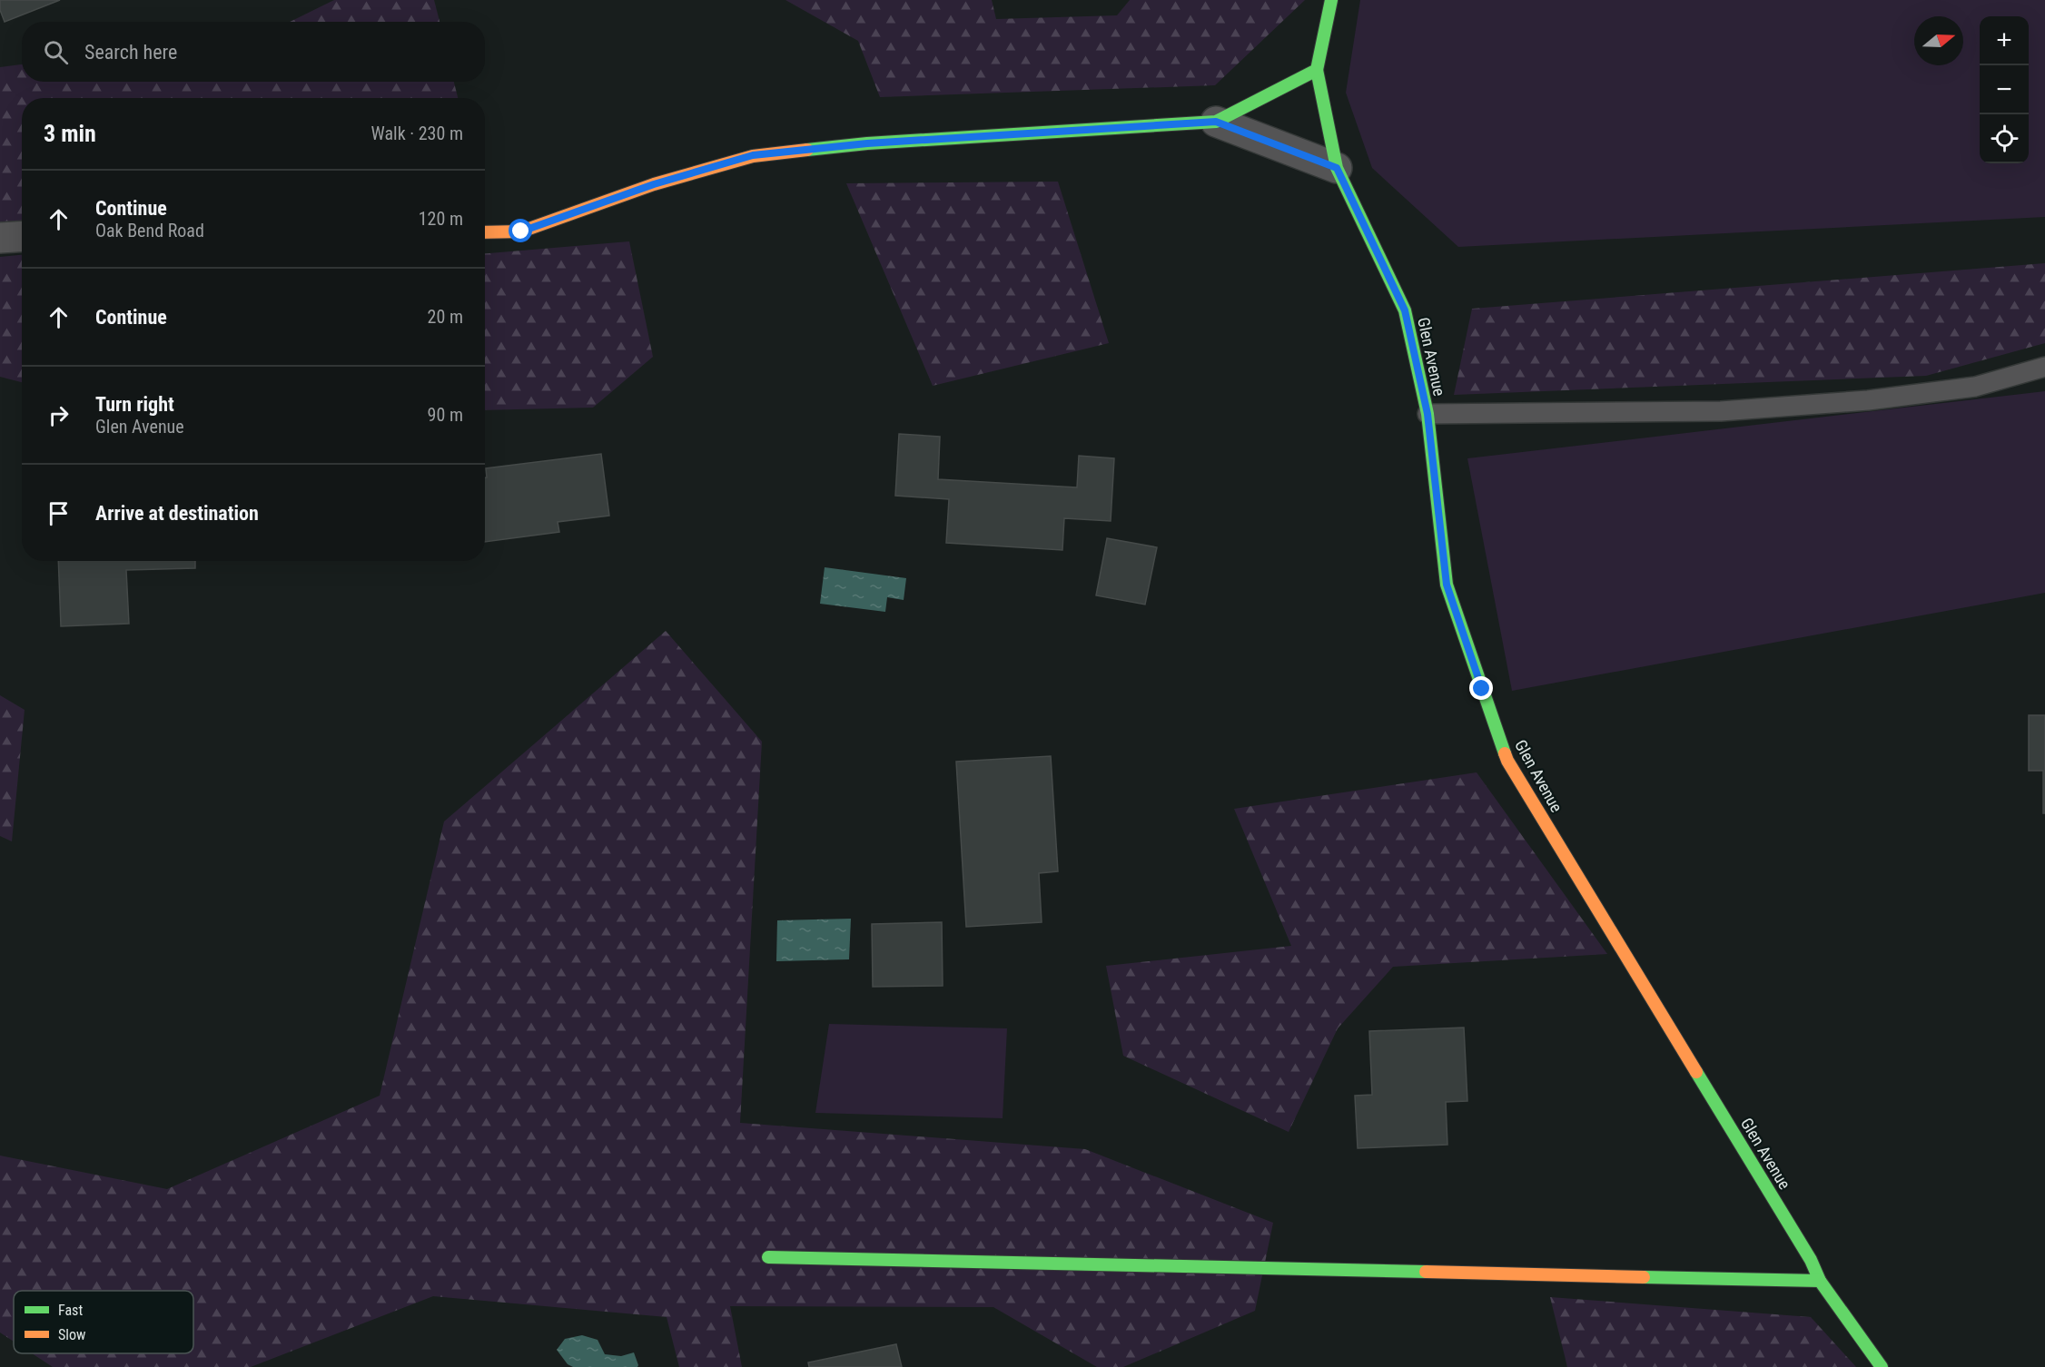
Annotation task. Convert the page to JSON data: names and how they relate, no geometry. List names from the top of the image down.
{
  "streets": {
    "street": ["Glen Avenue"]
  },
  "legend": ["Fast", "Slow"],
  "north": "right",
  "page": {
    "map_buttons": ["+", "−"],
    "search": "Search here",
    "heading": ["3 min", "Walk · 230 m"],
    "list": [
      ["Continue", "Oak Bend Road", "120 m"],
      ["Continue", "20 m"],
      ["Turn right", "Glen Avenue", "90 m"],
      "Arrive at destination"
    ]
  }
}
